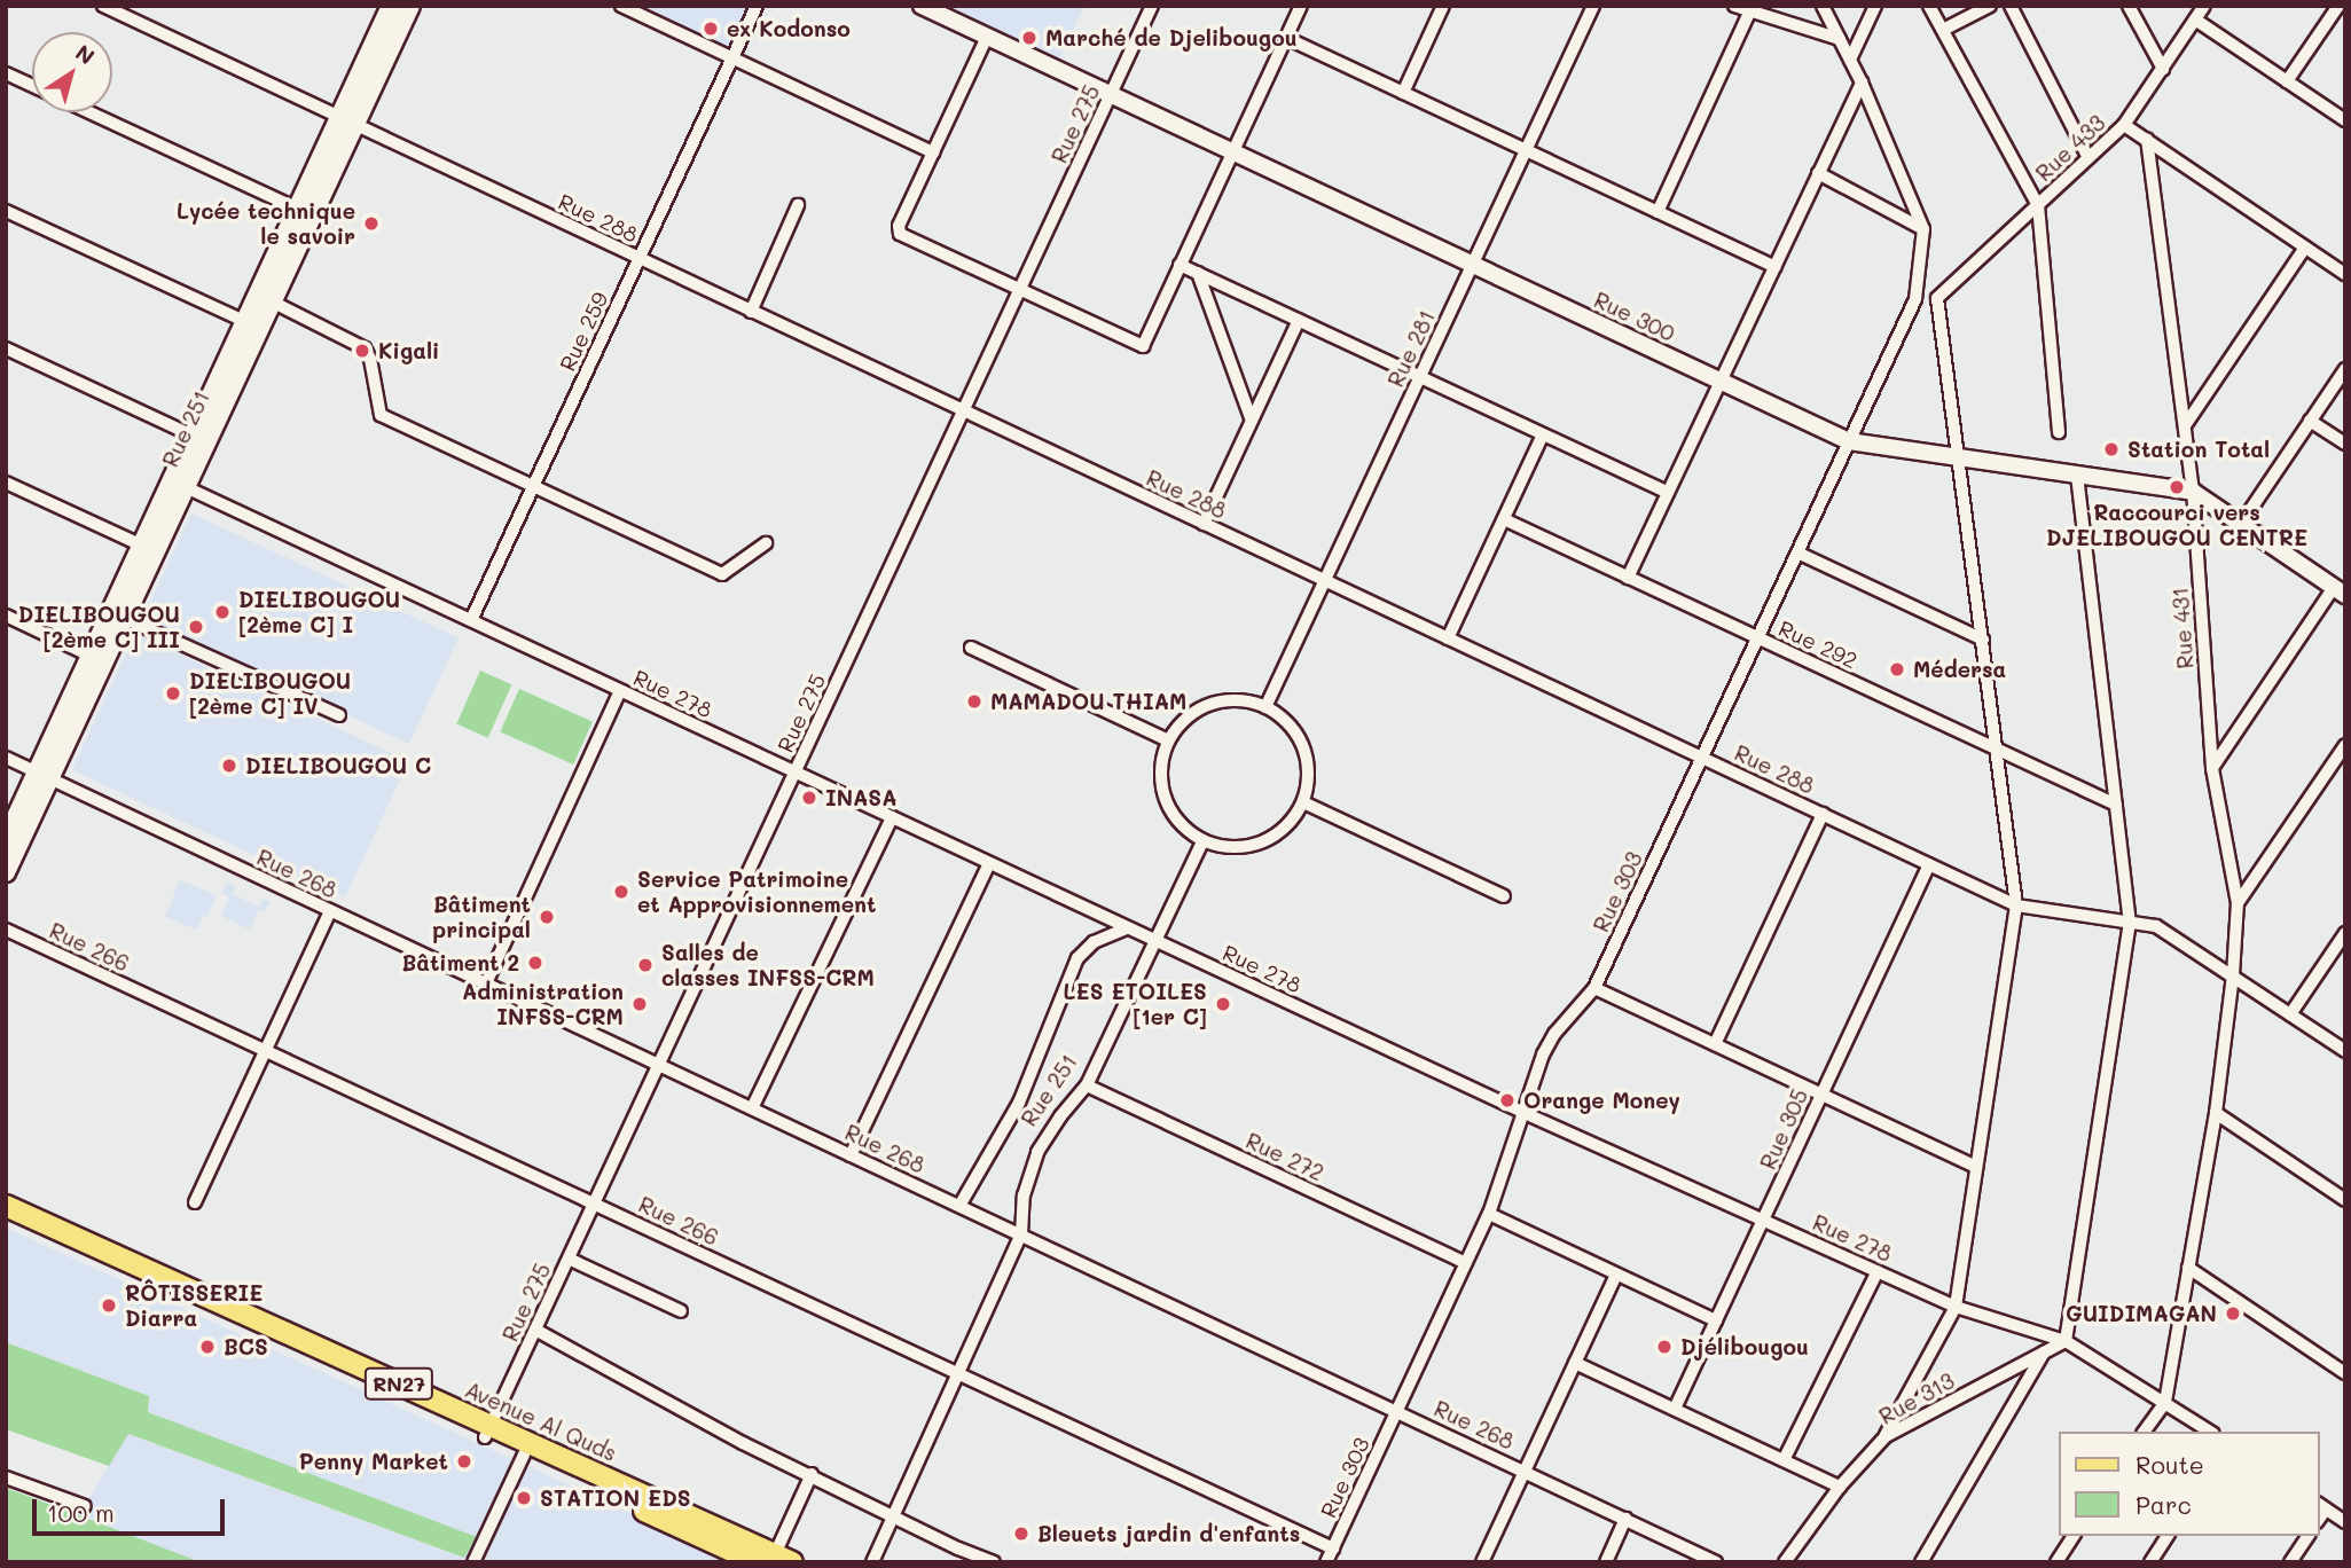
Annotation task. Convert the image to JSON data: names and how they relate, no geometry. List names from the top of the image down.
{
  "streets": {
    "main road": ["Rue 251", "RN27", "Avenue Al Quds"],
    "street": [
      "Rue 275",
      "Rue 433",
      "Rue 288",
      "Rue 300",
      "Rue 259",
      "Rue 281",
      "Rue 431",
      "Rue 292",
      "Rue 278",
      "Rue 268",
      "Rue 303",
      "Rue 266",
      "Rue 305",
      "Rue 272",
      "Rue 313"
    ]
  },
  "crossings": [
    ["Rue 275", "Rue 288"],
    ["Rue 275", "Rue 300"],
    ["Rue 275", "Rue 278"],
    ["Rue 275", "Rue 268"],
    ["Rue 275", "Rue 266"],
    ["Rue 275", "Avenue Al Quds"],
    ["Rue 288", "Rue 259"],
    ["Rue 288", "Rue 281"],
    ["Rue 288", "Rue 251"],
    ["Rue 288", "Rue 431"],
    ["Rue 288", "Rue 303"],
    ["Rue 288", "Rue 305"],
    ["Rue 300", "Rue 281"],
    ["Rue 300", "Rue 431"],
    ["Rue 300", "Rue 303"],
    ["Rue 259", "Rue 278"],
    ["Rue 281", "Rue 251"],
    ["Rue 251", "Rue 278"],
    ["Rue 251", "Rue 268"],
    ["Rue 251", "Rue 266"],
    ["Rue 251", "Rue 272"],
    ["Rue 431", "Rue 278"],
    ["Rue 292", "Rue 303"],
    ["Rue 278", "Rue 303"],
    ["Rue 278", "Rue 305"],
    ["Rue 278", "Rue 313"],
    ["Rue 268", "Rue 303"],
    ["Rue 303", "Rue 266"],
    ["Rue 303", "Rue 272"]
  ],
  "places": [
    "ex Kodonso",
    "Marché de Djelibougou",
    "Lycée technique le savoir",
    "Kigali",
    "Station Total",
    "Raccourci vers DJELIBOUGOU CENTRE",
    "DIELIBOUGOU [2ème C] I",
    "DIELIBOUGOU [2ème C] III",
    "Médersa",
    "DIELIBOUGOU [2ème C] IV",
    "MAMADOU THIAM",
    "DIELIBOUGOU C",
    "INASA",
    "Service Patrimoine et Approvisionnement",
    "Bâtiment principal",
    "Bâtiment 2",
    "Salles de classes INFSS-CRM",
    "Administration INFSS-CRM",
    "LES ETOILES [1er C]",
    "Orange Money",
    "RÔTISSERIE Diarra",
    "GUIDIMAGAN",
    "BCS",
    "Djélibougou",
    "Penny Market",
    "STATION EDS",
    "Bleuets jardin d'enfants"
  ],
  "legend": ["Route", "Parc"],
  "scale_bar": "100 m",
  "north": "top right"
}
